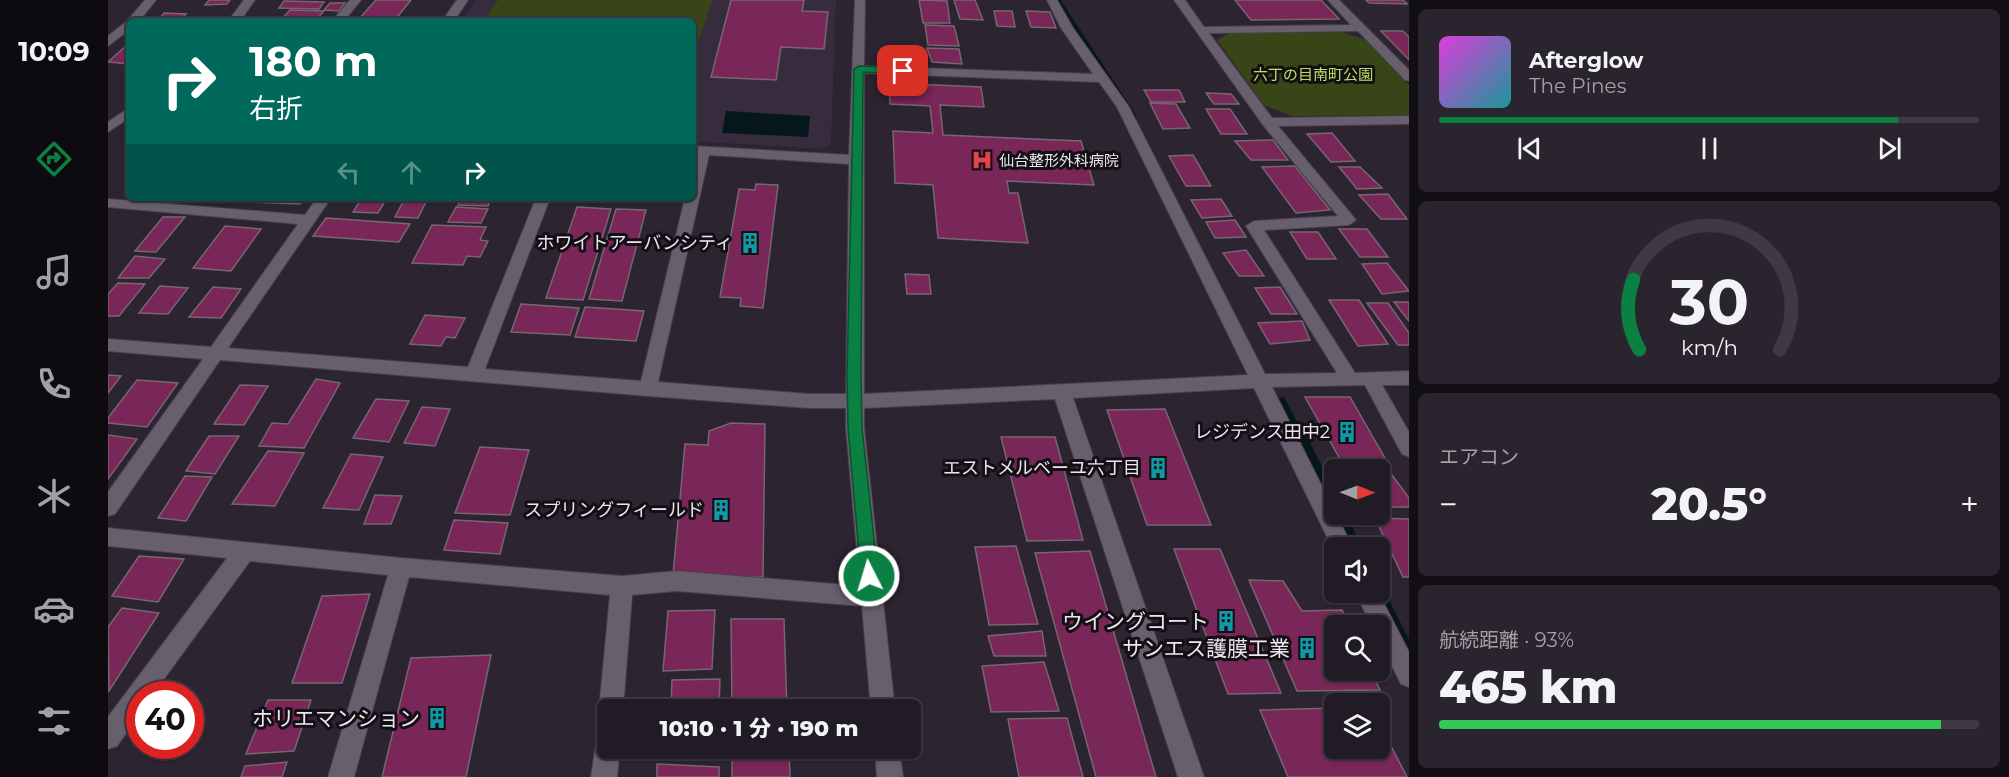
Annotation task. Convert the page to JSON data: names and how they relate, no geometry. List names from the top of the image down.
{
  "parks": ["六丁の目南町公園"],
  "places": {
    "hospital": ["仙台整形外科病院"],
    "building": [
      "ホワイトアーバンシティ",
      "レジデンス田中2",
      "エストメルベーユ六丁目",
      "スプリングフィールド",
      "ウイングコート",
      "サンエス護膜工業",
      "ホリエマンション"
    ]
  },
  "north": "right",
  "page": {
    "tabs": "10:09",
    "turn": ["180 m", "右折"],
    "song": ["Afterglow", "The Pines"],
    "tile": [
      "エアコン",
      ["航続距離 · 93%", "465 km"]
    ],
    "heat": ["−", "20.5°", "+"],
    "limit": "40",
    "trip": "10:10 · 1 分 · 190 m",
    "gauge": ["30", "km/h"]
  }
}
